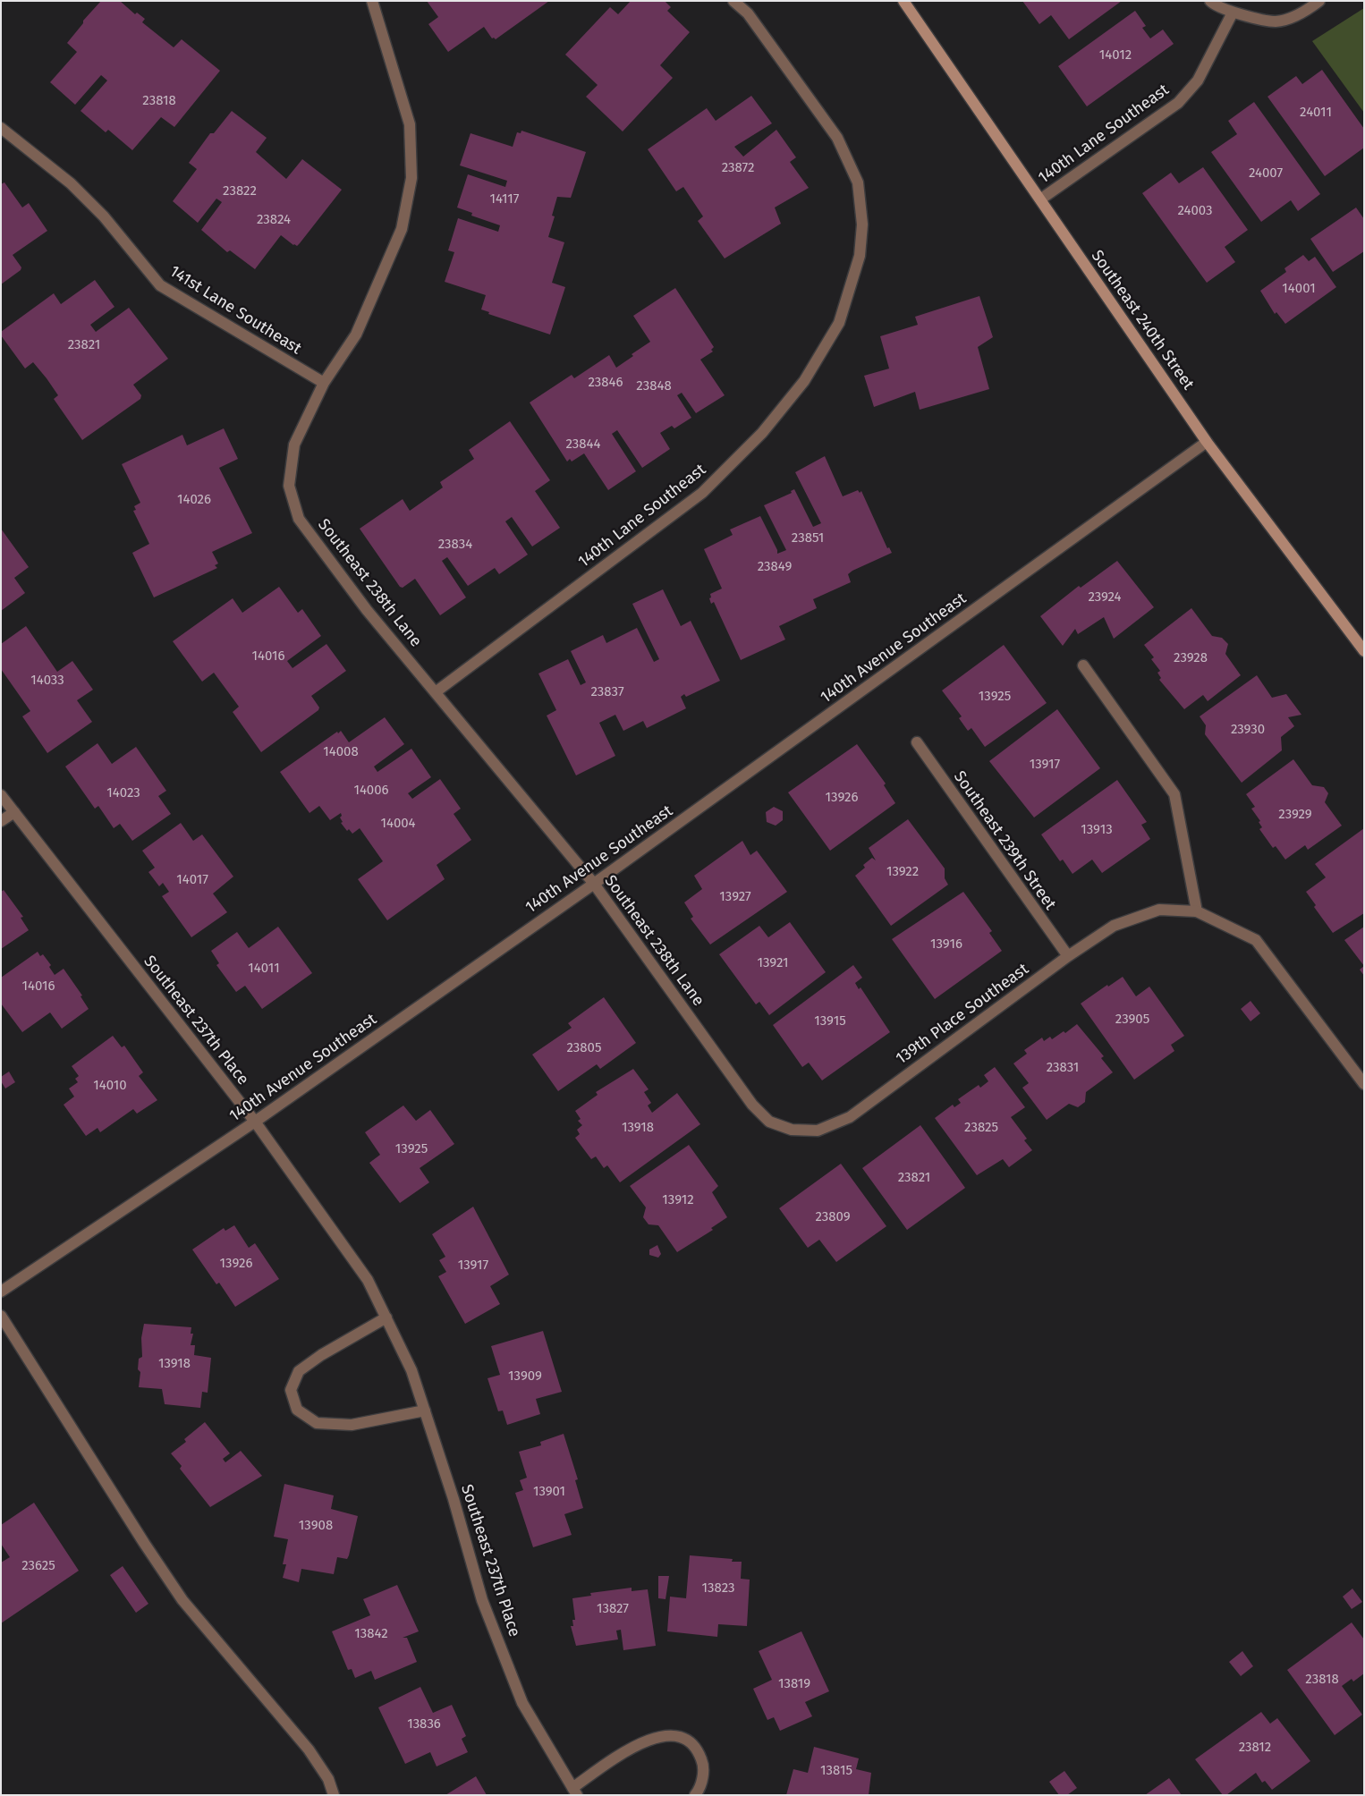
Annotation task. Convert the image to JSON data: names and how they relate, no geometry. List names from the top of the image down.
{
  "streets": {
    "main road": ["Southeast 240th Street"],
    "street": [
      "140th Lane Southeast",
      "141st Lane Southeast",
      "Southeast 238th Lane",
      "140th Avenue Southeast",
      "Southeast 239th Street",
      "139th Place Southeast",
      "Southeast 237th Place"
    ]
  },
  "crossings": [
    ["140th Lane Southeast", "Southeast 240th Street"],
    ["140th Lane Southeast", "Southeast 238th Lane"],
    ["141st Lane Southeast", "Southeast 238th Lane"],
    ["Southeast 240th Street", "140th Avenue Southeast"],
    ["Southeast 238th Lane", "140th Avenue Southeast"],
    ["Southeast 238th Lane", "139th Place Southeast"],
    ["140th Avenue Southeast", "Southeast 237th Place"],
    ["Southeast 239th Street", "139th Place Southeast"]
  ],
  "house_numbers": [
    "14012",
    "23818",
    "24011",
    "23872",
    "24007",
    "23822",
    "14117",
    "24003",
    "23824",
    "14001",
    "23821",
    "23846",
    "23848",
    "23844",
    "14026",
    "23851",
    "23834",
    "23849",
    "23924",
    "14016",
    "23928",
    "14033",
    "23837",
    "13925",
    "23930",
    "14008",
    "13917",
    "14006",
    "14023",
    "13926",
    "23929",
    "14004",
    "13913",
    "13922",
    "14017",
    "13927",
    "13916",
    "13921",
    "14011",
    "14016",
    "23905",
    "13915",
    "23805",
    "23831",
    "14010",
    "13918",
    "23825",
    "13925",
    "23821",
    "13912",
    "23809",
    "13926",
    "13917",
    "13918",
    "13909",
    "13901",
    "13908",
    "23625",
    "13823",
    "13827",
    "13842",
    "23818",
    "13819",
    "13836",
    "23812",
    "13815"
  ]
}
